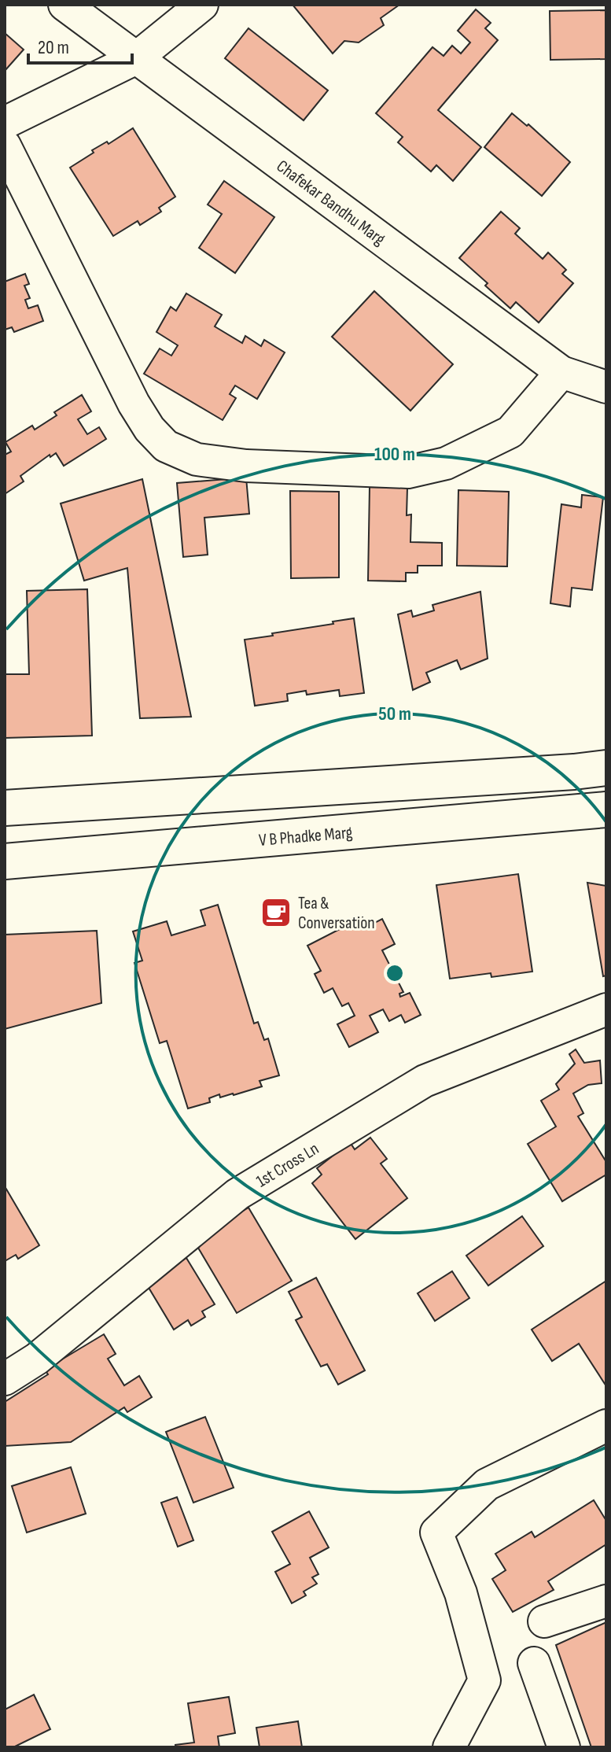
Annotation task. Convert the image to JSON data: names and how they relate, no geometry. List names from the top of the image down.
{
  "streets": {
    "street": ["Chafekar Bandhu Marg", "V B Phadke Marg", "1st Cross Ln"]
  },
  "places": {
    "cafe": ["Tea & Conversation"]
  },
  "scale_bar": "20 m",
  "rings": ["100 m", "50 m"]
}
